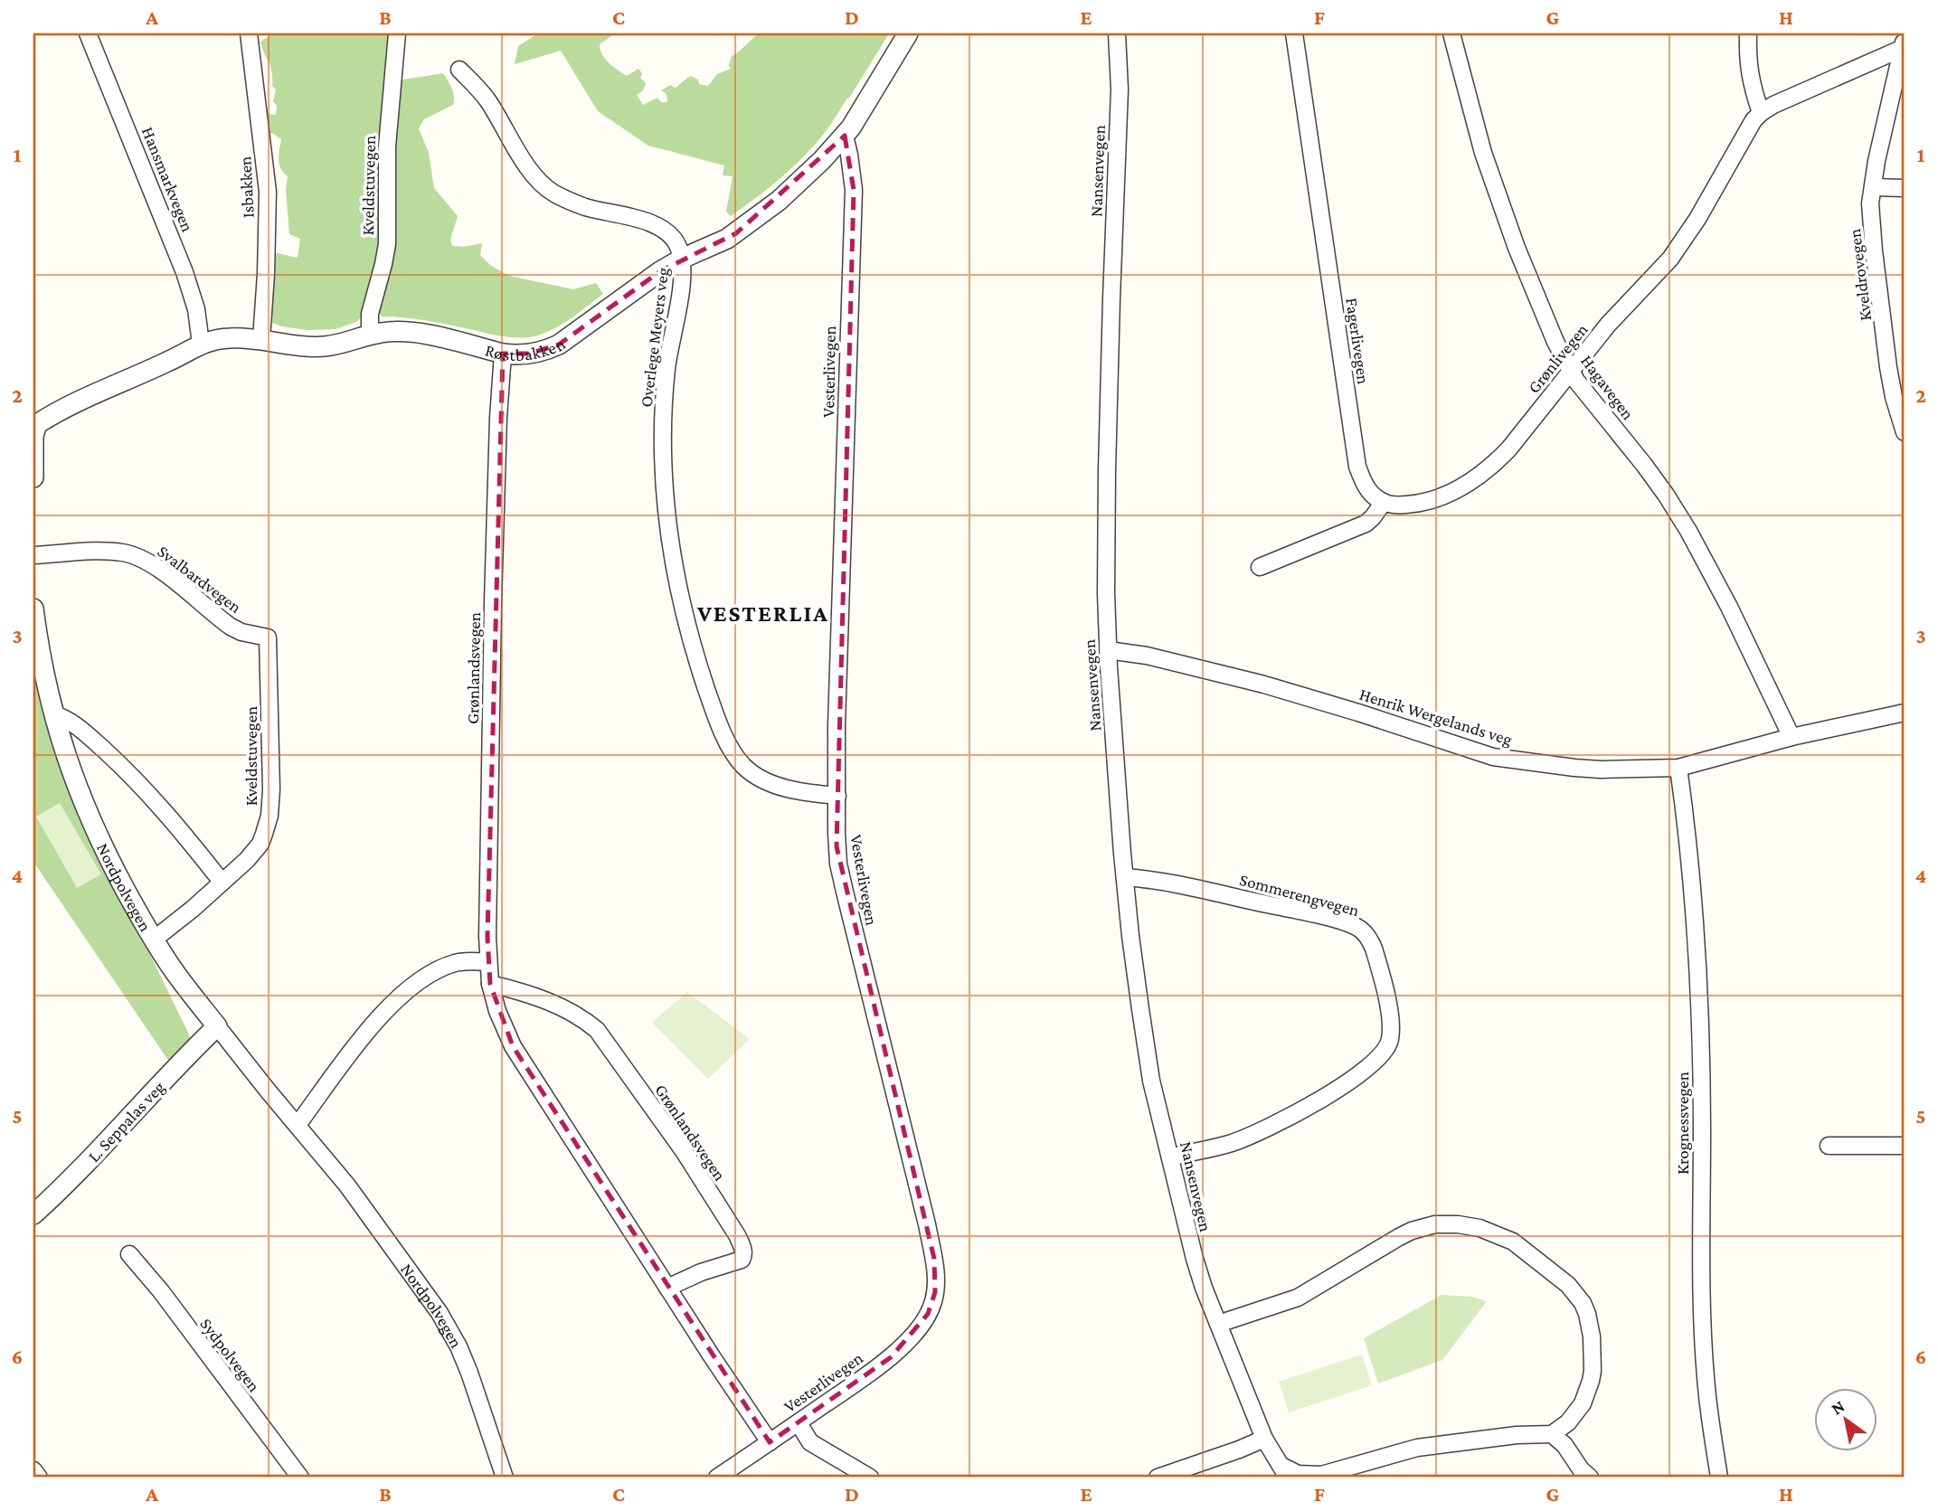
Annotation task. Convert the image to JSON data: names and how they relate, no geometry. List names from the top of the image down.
{
  "streets": {
    "street": [
      "Nansenvegen",
      "Hansmarkvegen",
      "Kveldstuvegen",
      "Isbakken",
      "Kveldrovegen",
      "Overlege Meyers veg",
      "Fagerlivegen",
      "Røstbakken",
      "Grønlivegen",
      "Vesterlivegen",
      "Hagavegen",
      "Svalbardvegen",
      "Grønlandsvegen",
      "Henrik Wergelands veg",
      "Nordpolvegen",
      "Sommerengvegen",
      "L. Seppalas veg",
      "Krognessvegen",
      "Sydpolvegen"
    ]
  },
  "crossings": [
    ["Nansenvegen", "Henrik Wergelands veg"],
    ["Nansenvegen", "Sommerengvegen"],
    ["Hansmarkvegen", "Røstbakken"],
    ["Kveldstuvegen", "Røstbakken"],
    ["Kveldstuvegen", "Svalbardvegen"],
    ["Kveldstuvegen", "Nordpolvegen"],
    ["Isbakken", "Røstbakken"],
    ["Kveldrovegen", "Grønlivegen"],
    ["Overlege Meyers veg", "Røstbakken"],
    ["Overlege Meyers veg", "Vesterlivegen"],
    ["Fagerlivegen", "Grønlivegen"],
    ["Røstbakken", "Vesterlivegen"],
    ["Røstbakken", "Grønlandsvegen"],
    ["Grønlivegen", "Hagavegen"],
    ["Vesterlivegen", "Grønlandsvegen"],
    ["Hagavegen", "Henrik Wergelands veg"],
    ["Henrik Wergelands veg", "Krognessvegen"],
    ["Nordpolvegen", "L. Seppalas veg"]
  ],
  "districts": ["VESTERLIA"],
  "north": "top left",
  "grid": {
    "columns": [
      "A",
      "B",
      "C",
      "D",
      "E",
      "F",
      "G",
      "H"
    ],
    "rows": [
      "1",
      "2",
      "3",
      "4",
      "5",
      "6"
    ]
  }
}
